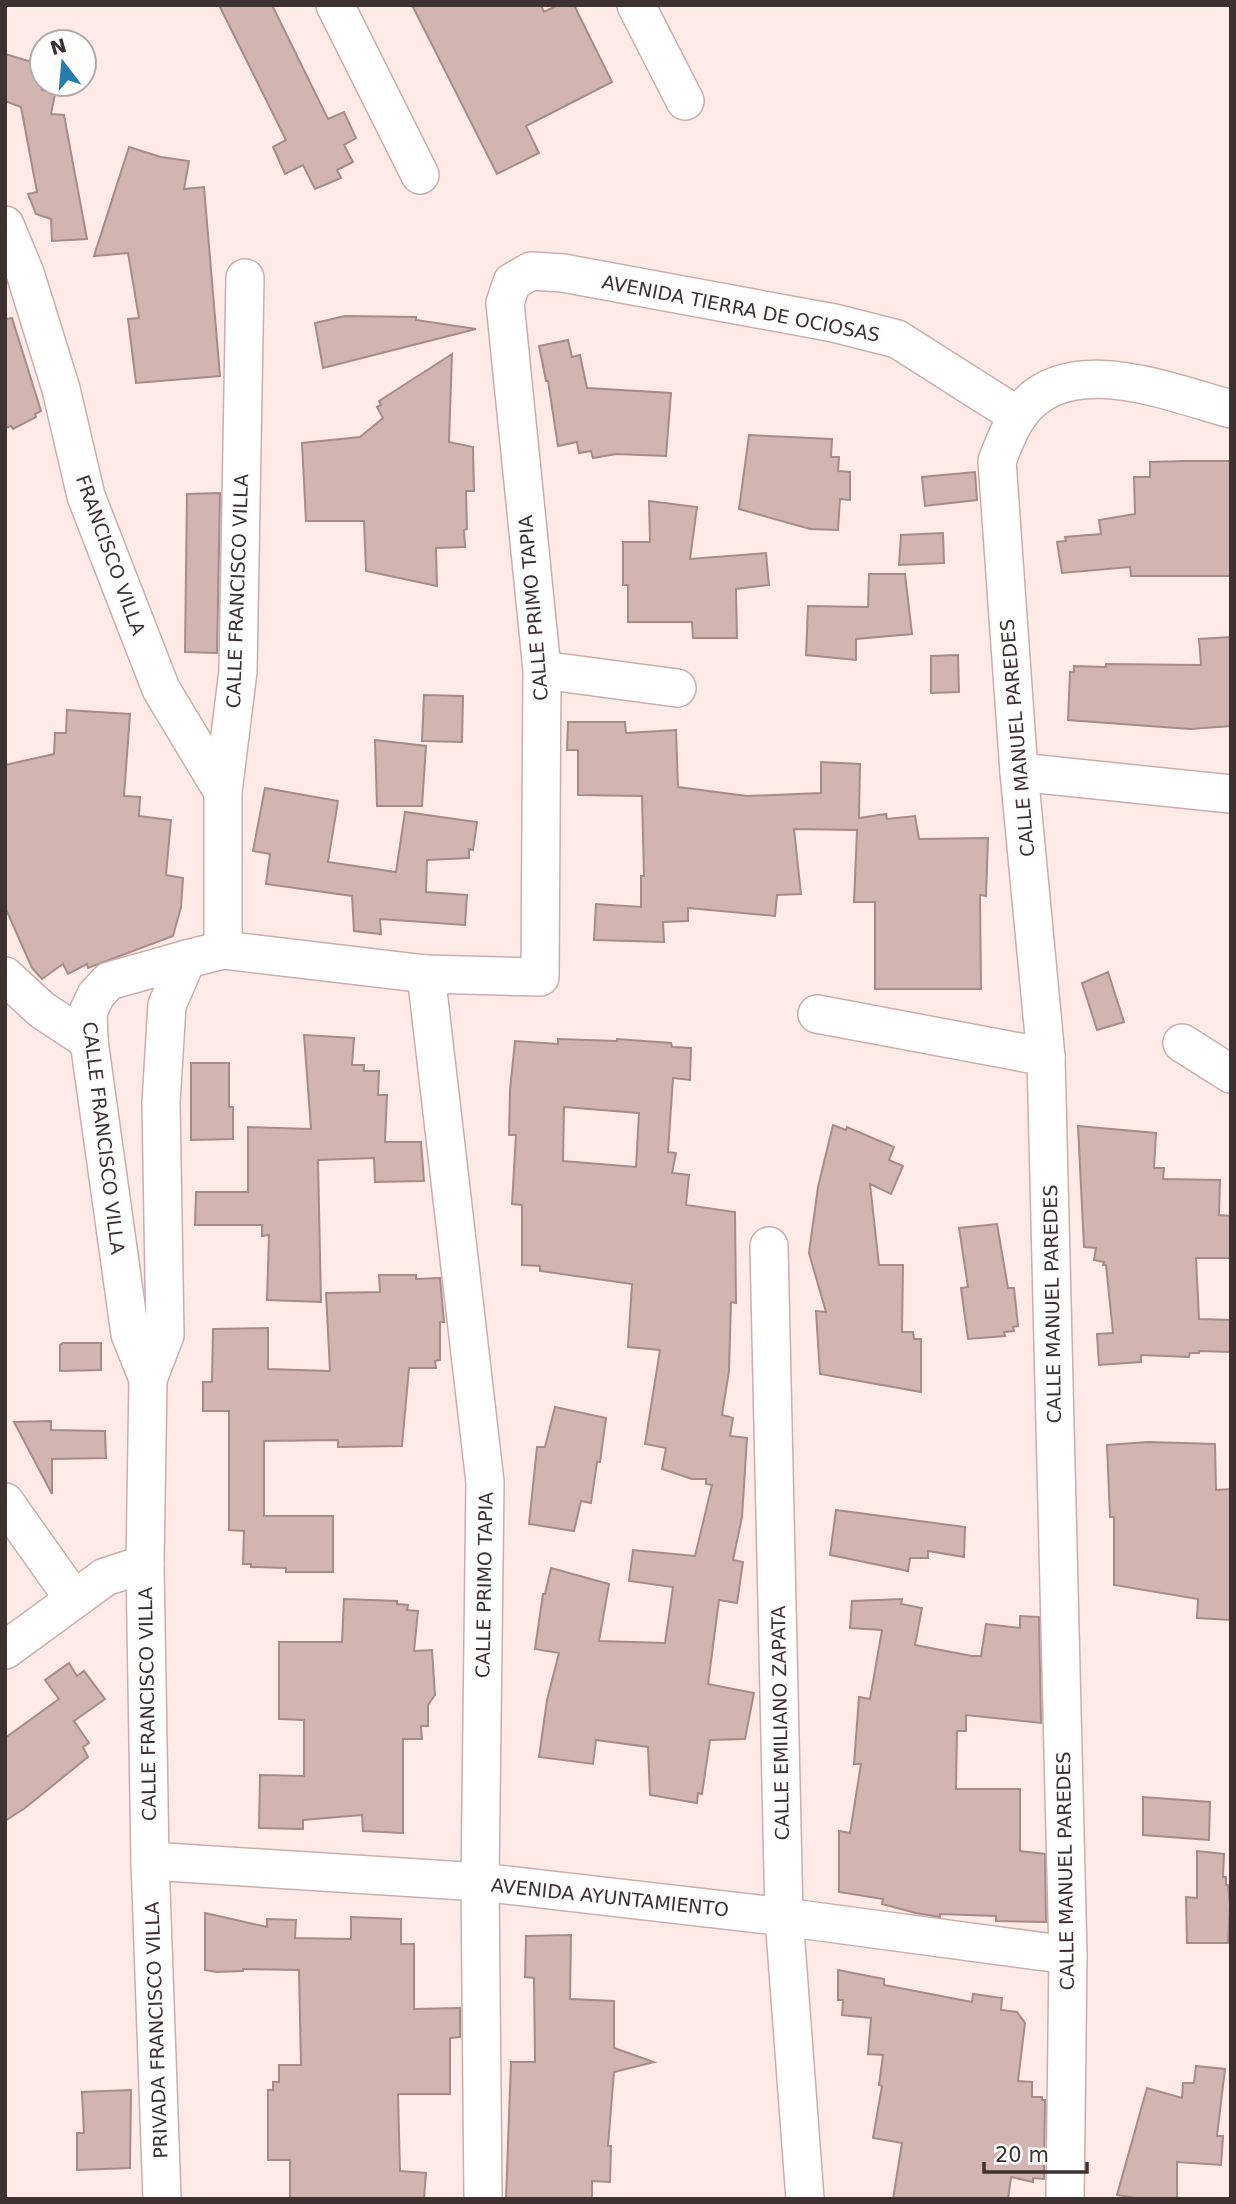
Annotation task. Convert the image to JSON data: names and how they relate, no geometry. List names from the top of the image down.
{
  "streets": {
    "street": [
      "AVENIDA TIERRA DE OCIOSAS",
      "FRANCISCO VILLA",
      "CALLE FRANCISCO VILLA",
      "CALLE PRIMO TAPIA",
      "CALLE MANUEL PAREDES",
      "CALLE EMILIANO ZAPATA",
      "AVENIDA AYUNTAMIENTO",
      "PRIVADA FRANCISCO VILLA"
    ]
  },
  "crossings": [
    ["AVENIDA TIERRA DE OCIOSAS", "CALLE PRIMO TAPIA"],
    ["AVENIDA TIERRA DE OCIOSAS", "CALLE MANUEL PAREDES"],
    ["FRANCISCO VILLA", "CALLE FRANCISCO VILLA"],
    ["CALLE FRANCISCO VILLA", "AVENIDA AYUNTAMIENTO"],
    ["CALLE FRANCISCO VILLA", "PRIVADA FRANCISCO VILLA"],
    ["CALLE PRIMO TAPIA", "AVENIDA AYUNTAMIENTO"],
    ["CALLE MANUEL PAREDES", "AVENIDA AYUNTAMIENTO"],
    ["CALLE EMILIANO ZAPATA", "AVENIDA AYUNTAMIENTO"],
    ["AVENIDA AYUNTAMIENTO", "PRIVADA FRANCISCO VILLA"]
  ],
  "scale_bar": "20 m",
  "north": "top"
}
